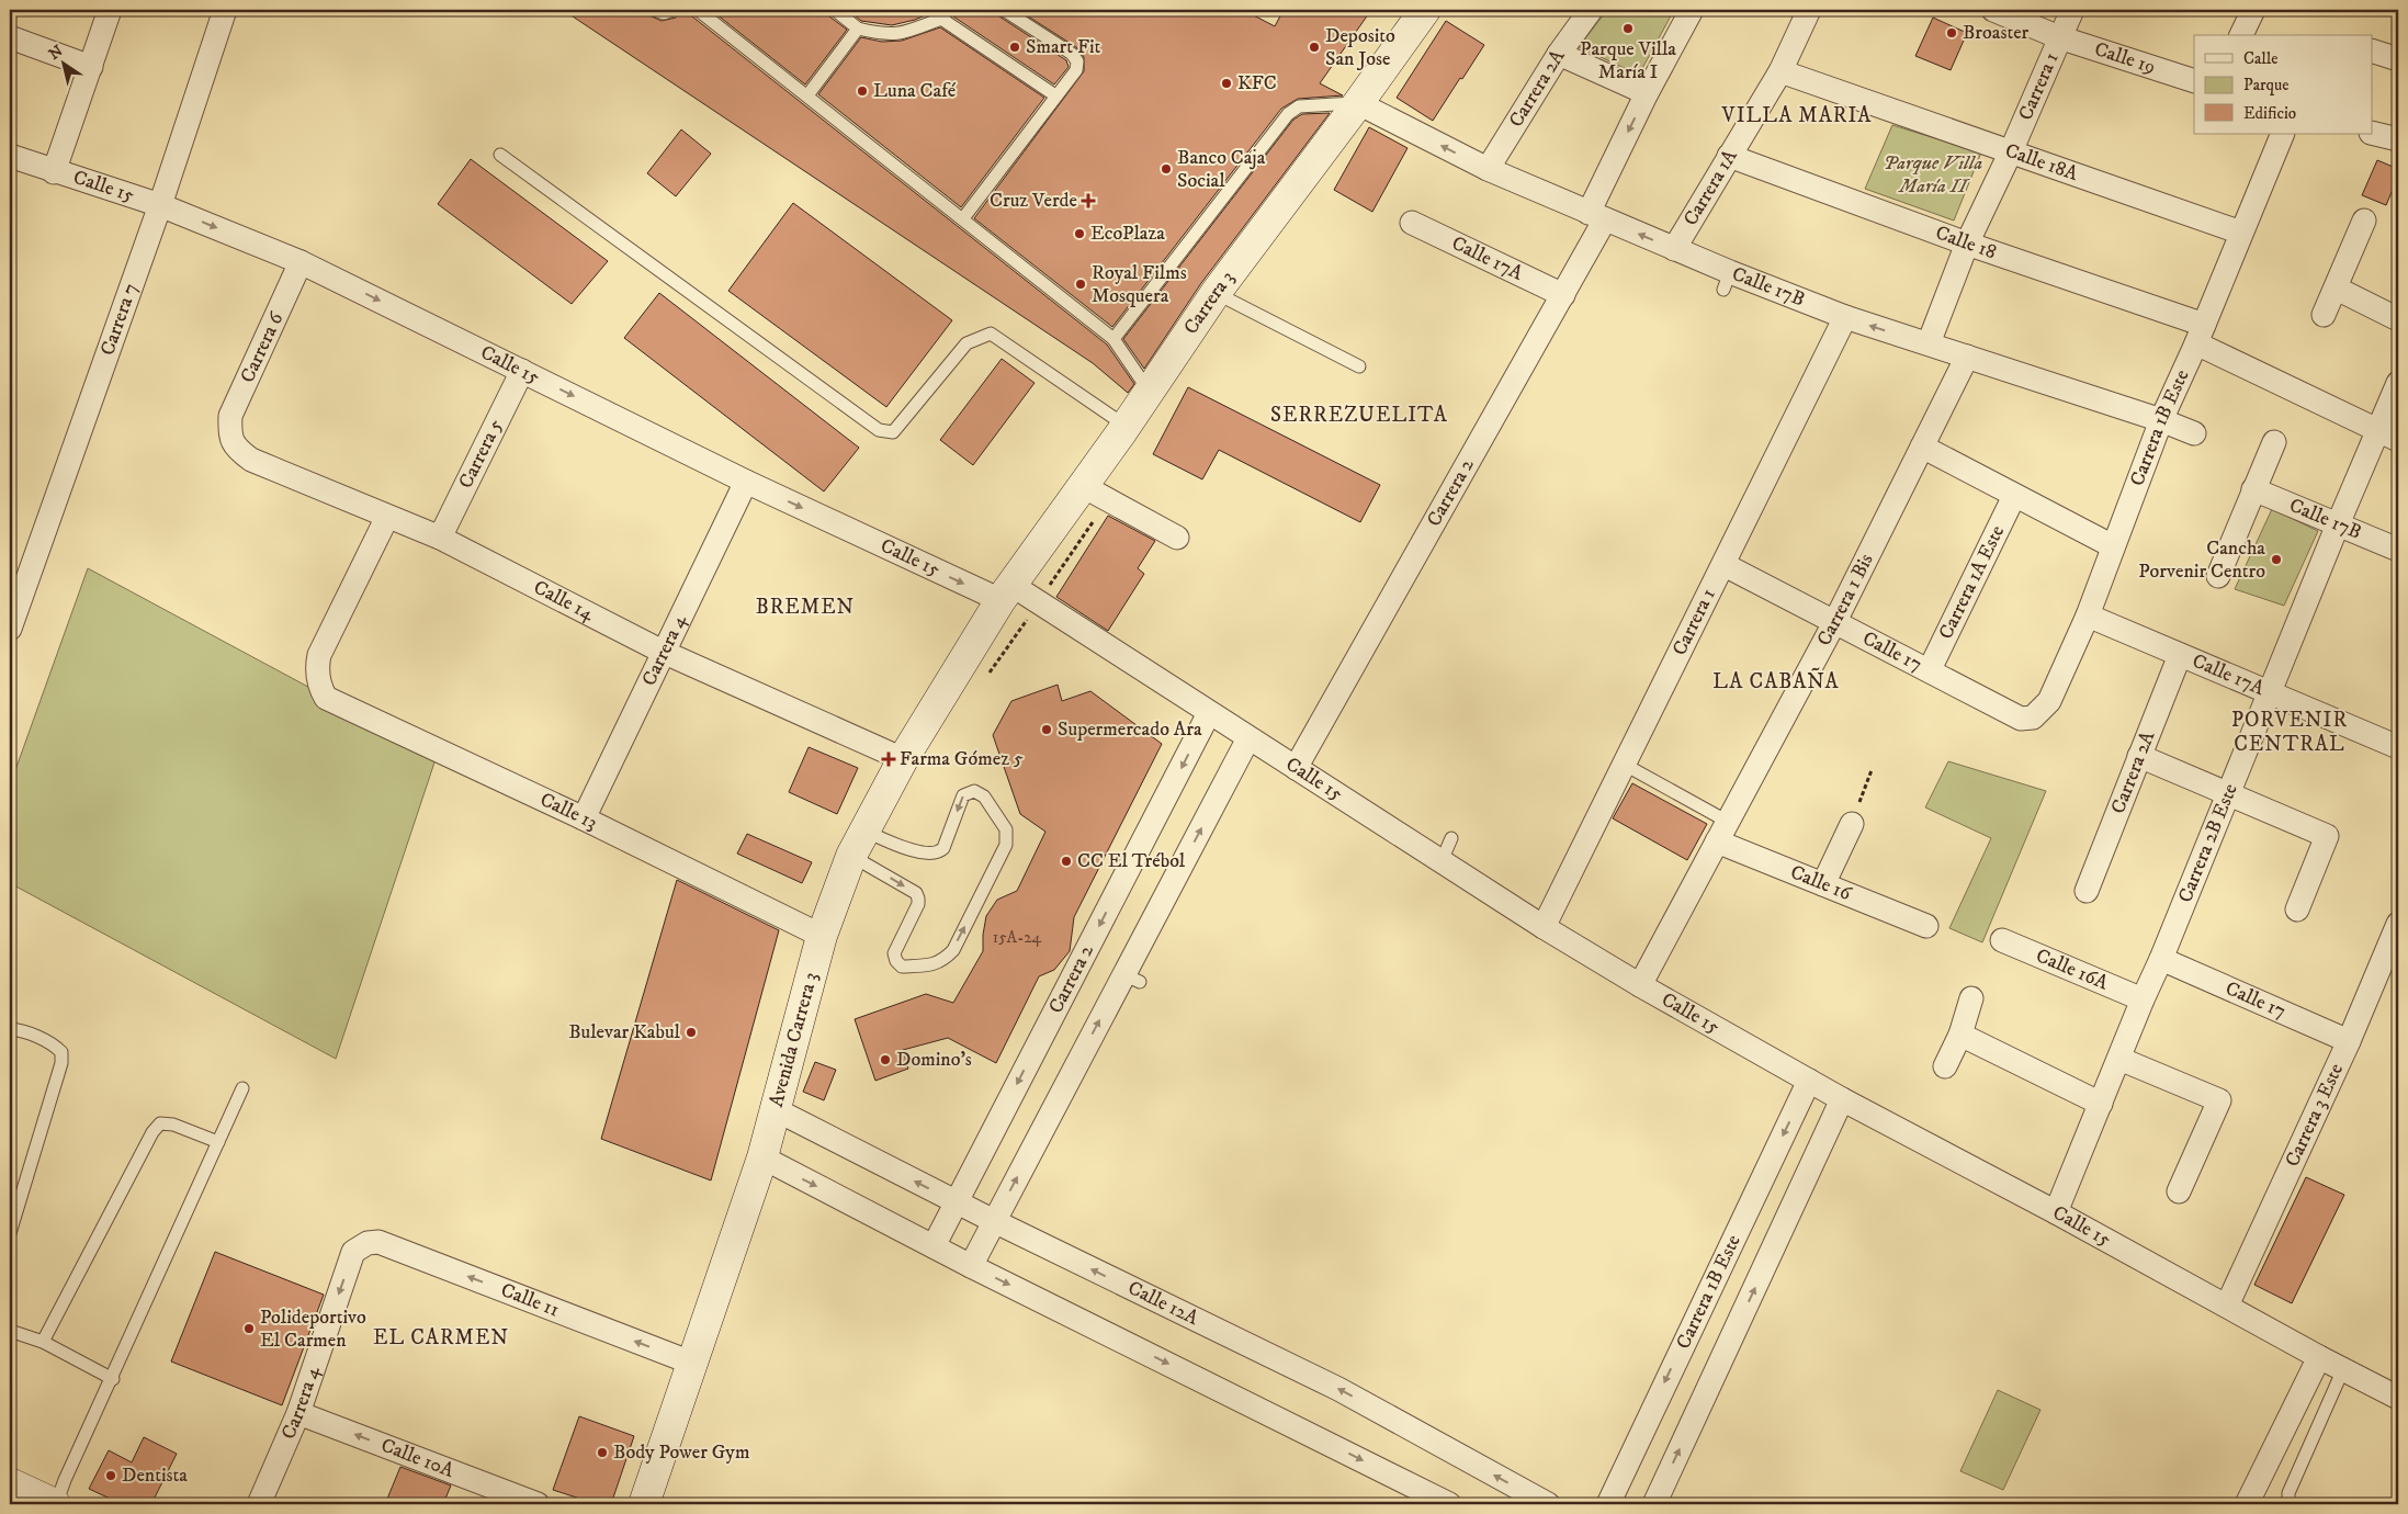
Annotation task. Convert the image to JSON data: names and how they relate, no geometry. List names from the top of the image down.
{
  "streets": {
    "main road": ["Carrera 3", "Avenida Carrera 3"],
    "street": [
      "Calle 19",
      "Carrera 1",
      "Carrera 2A",
      "Calle 18A",
      "Calle 15",
      "Carrera 1A",
      "Calle 18",
      "Calle 17A",
      "Calle 17B",
      "Carrera 7",
      "Carrera 6",
      "Carrera 1B Este",
      "Carrera 5",
      "Carrera 2",
      "Carrera 1A Este",
      "Calle 14",
      "Carrera 1 Bis",
      "Carrera 4",
      "Calle 17",
      "Calle 13",
      "Carrera 2B Este",
      "Calle 16",
      "Calle 16A",
      "Carrera 3 Este",
      "Calle 11",
      "Calle 12A",
      "Calle 10A"
    ]
  },
  "crossings": [
    ["Calle 19", "Carrera 1"],
    ["Carrera 1", "Calle 18A"],
    ["Carrera 1", "Calle 15"],
    ["Carrera 1", "Calle 18"],
    ["Carrera 1", "Calle 17B"],
    ["Carrera 1", "Calle 17"],
    ["Carrera 2A", "Calle 17A"],
    ["Carrera 2A", "Calle 17B"],
    ["Calle 18A", "Carrera 1A"],
    ["Calle 18A", "Carrera 1B Este"],
    ["Calle 15", "Carrera 3"],
    ["Calle 15", "Carrera 7"],
    ["Calle 15", "Carrera 6"],
    ["Calle 15", "Carrera 1B Este"],
    ["Calle 15", "Carrera 5"],
    ["Calle 15", "Carrera 2"],
    ["Calle 15", "Carrera 1 Bis"],
    ["Calle 15", "Carrera 4"],
    ["Calle 15", "Carrera 2B Este"],
    ["Calle 15", "Avenida Carrera 3"],
    ["Calle 15", "Carrera 3 Este"],
    ["Carrera 1A", "Calle 18"],
    ["Carrera 1A", "Calle 17B"],
    ["Calle 18", "Carrera 1B Este"],
    ["Calle 18", "Carrera 2B Este"],
    ["Calle 17A", "Carrera 1B Este"],
    ["Calle 17A", "Carrera 2"],
    ["Calle 17A", "Carrera 2B Este"],
    ["Calle 17B", "Carrera 3"],
    ["Calle 17B", "Carrera 1B Este"],
    ["Calle 17B", "Carrera 2"],
    ["Calle 17B", "Carrera 1 Bis"],
    ["Calle 17B", "Carrera 2B Este"],
    ["Carrera 3", "Avenida Carrera 3"],
    ["Carrera 6", "Calle 14"],
    ["Carrera 1B Este", "Calle 17"],
    ["Carrera 5", "Calle 14"],
    ["Carrera 2", "Calle 12A"],
    ["Carrera 1A Este", "Calle 17"],
    ["Calle 14", "Carrera 4"],
    ["Calle 14", "Calle 13"],
    ["Calle 14", "Avenida Carrera 3"],
    ["Carrera 1 Bis", "Calle 17"],
    ["Carrera 1 Bis", "Calle 16"],
    ["Carrera 4", "Calle 13"],
    ["Carrera 4", "Calle 11"],
    ["Carrera 4", "Calle 10A"],
    ["Calle 17", "Carrera 2B Este"],
    ["Calle 17", "Carrera 3 Este"],
    ["Calle 13", "Avenida Carrera 3"],
    ["Carrera 2B Este", "Calle 16A"],
    ["Avenida Carrera 3", "Calle 11"],
    ["Avenida Carrera 3", "Calle 12A"]
  ],
  "one_way": ["Calle 11", "Calle 10A"],
  "districts": [
    "VILLA MARIA",
    "SERREZUELITA",
    "BREMEN",
    "LA CABAÑA",
    "PORVENIR CENTRAL",
    "EL CARMEN"
  ],
  "parks": ["Parque Villa María II"],
  "places": {
    "other": [
      "Parque Villa María I",
      "Broaster",
      "Smart Fit",
      "Deposito San Jose",
      "KFC",
      "Luna Café",
      "Banco Caja Social",
      "EcoPlaza",
      "Royal Films Mosquera",
      "Cancha Porvenir Centro",
      "Supermercado Ara",
      "CC El Trébol",
      "Bulevar Kabul",
      "Domino's",
      "Polideportivo El Carmen",
      "Body Power Gym",
      "Dentista"
    ],
    "health": ["Cruz Verde", "Farma Gómez 5"]
  },
  "house_numbers": ["15A-24"],
  "legend": ["Calle", "Parque", "Edificio"],
  "north": "top left"
}
